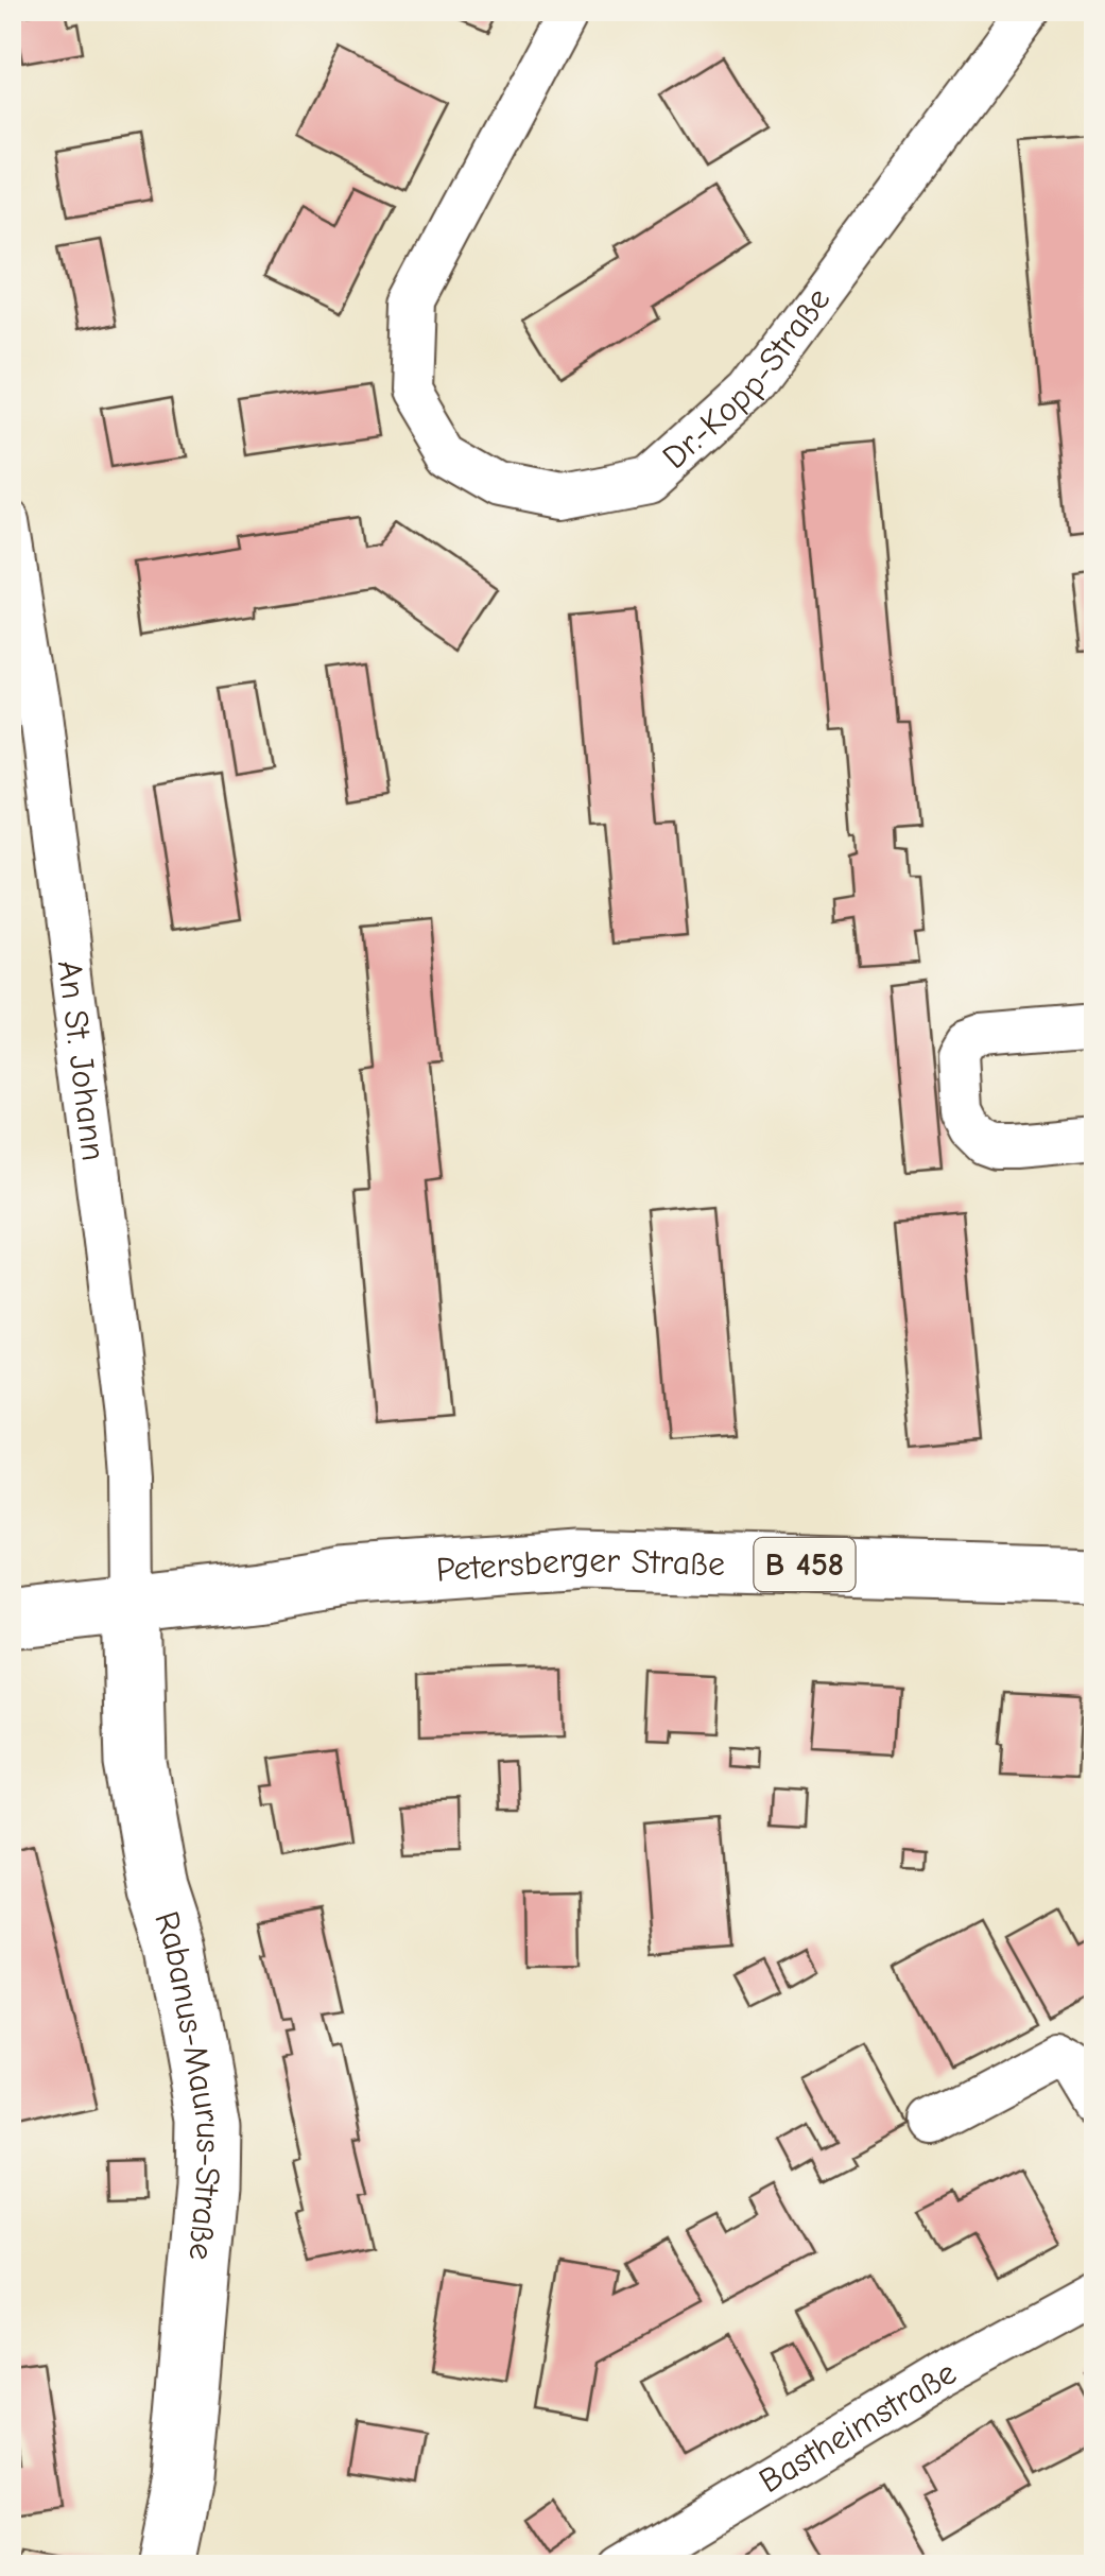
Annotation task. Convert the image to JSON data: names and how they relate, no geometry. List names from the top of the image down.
{
  "streets": {
    "main road": ["B 458", "Petersberger Straße", "Rabanus-Maurus-Straße"],
    "street": ["Dr.-Kopp-Straße", "An St. Johann", "Bastheimstraße"]
  },
  "crossings": [
    ["An St. Johann", "B 458"],
    ["An St. Johann", "Petersberger Straße"],
    ["An St. Johann", "Rabanus-Maurus-Straße"],
    ["B 458", "Petersberger Straße"],
    ["B 458", "Rabanus-Maurus-Straße"],
    ["Petersberger Straße", "Rabanus-Maurus-Straße"]
  ]
}
